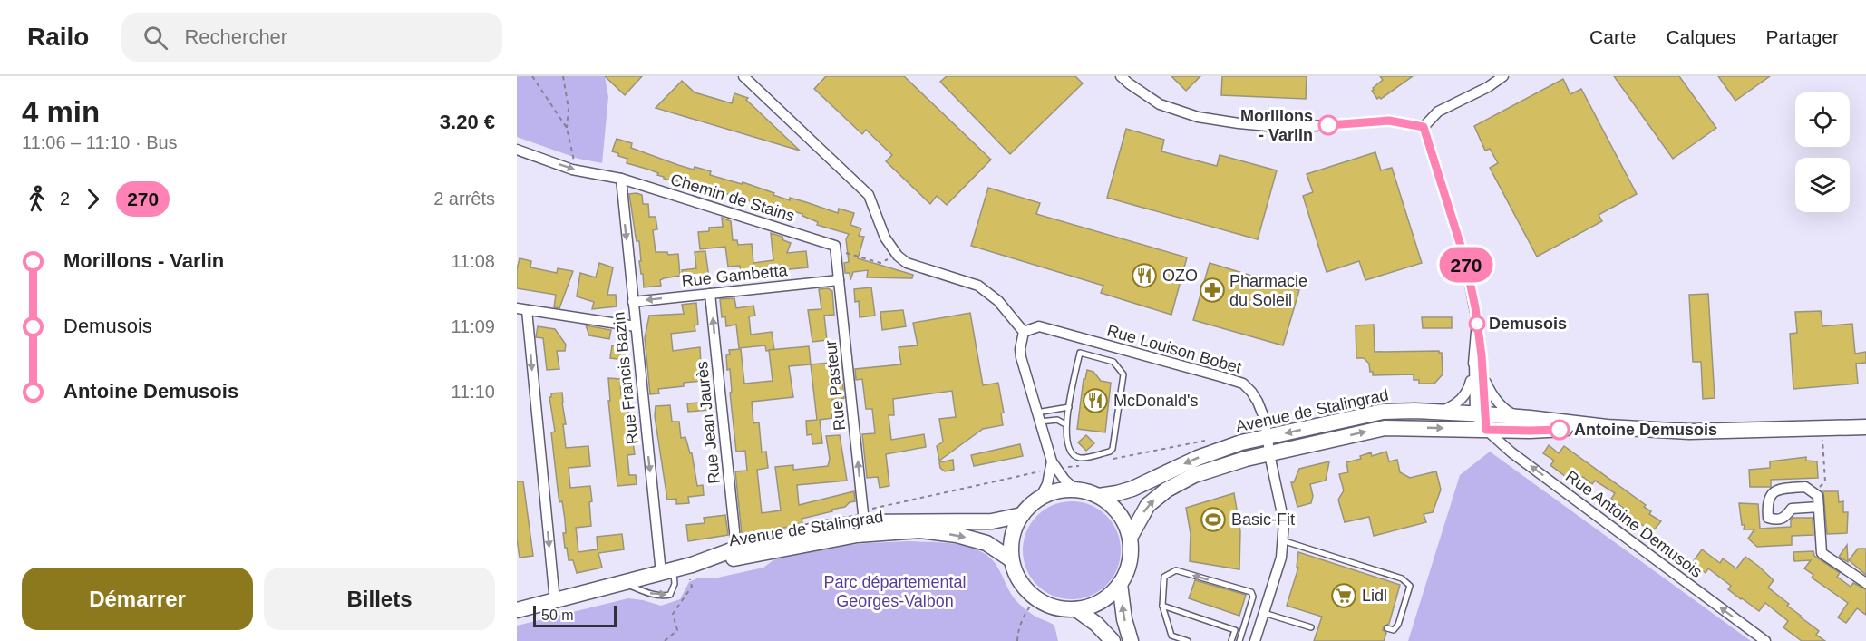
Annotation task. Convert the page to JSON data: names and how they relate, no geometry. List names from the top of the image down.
{
  "streets": {
    "main road": ["Avenue de Stalingrad"],
    "street": [
      "Chemin de Stains",
      "Rue Gambetta",
      "Rue Louison Bobet",
      "Rue Francis Bazin",
      "Rue Pasteur",
      "Rue Jean Jaurès",
      "Rue Antoine Demusois"
    ]
  },
  "crossings": [
    ["Chemin de Stains", "Rue Francis Bazin"],
    ["Chemin de Stains", "Rue Pasteur"],
    ["Rue Gambetta", "Rue Francis Bazin"],
    ["Rue Gambetta", "Rue Pasteur"],
    ["Rue Gambetta", "Rue Jean Jaurès"],
    ["Rue Louison Bobet", "Avenue de Stalingrad"],
    ["Rue Francis Bazin", "Avenue de Stalingrad"],
    ["Rue Pasteur", "Avenue de Stalingrad"],
    ["Avenue de Stalingrad", "Rue Jean Jaurès"],
    ["Avenue de Stalingrad", "Rue Antoine Demusois"]
  ],
  "one_way": [
    "Rue Gambetta",
    "Rue Francis Bazin",
    "Rue Pasteur",
    "Rue Jean Jaurès",
    "Rue Antoine Demusois"
  ],
  "parks": ["Parc départemental Georges-Valbon"],
  "places": {
    "other": ["Morillons - Varlin", "Demusois", "Antoine Demusois"],
    "restaurant": ["OZO", "McDonald's"],
    "pharmacy": ["Pharmacie du Soleil"],
    "sports": ["Basic-Fit"],
    "supermarket": ["Lidl"]
  },
  "lines": ["bus line 270"],
  "scale_bar": "50 m",
  "page": {
    "header": "Railo",
    "search": "Rechercher",
    "nav": ["Carte", "Calques", "Partager"],
    "heading": ["4 min", "11:06 – 11:10 · Bus", "3.20 €"],
    "on_map": "270",
    "legs": ["2", "270", "2 arrêts"],
    "list": [
      {
        "name": "Morillons - Varlin",
        "value": "11:08"
      },
      {
        "name": "Demusois",
        "value": "11:09"
      },
      {
        "name": "Antoine Demusois",
        "value": "11:10"
      }
    ],
    "buttons": ["Démarrer", "Billets"],
    "scale": "50 m"
  }
}
